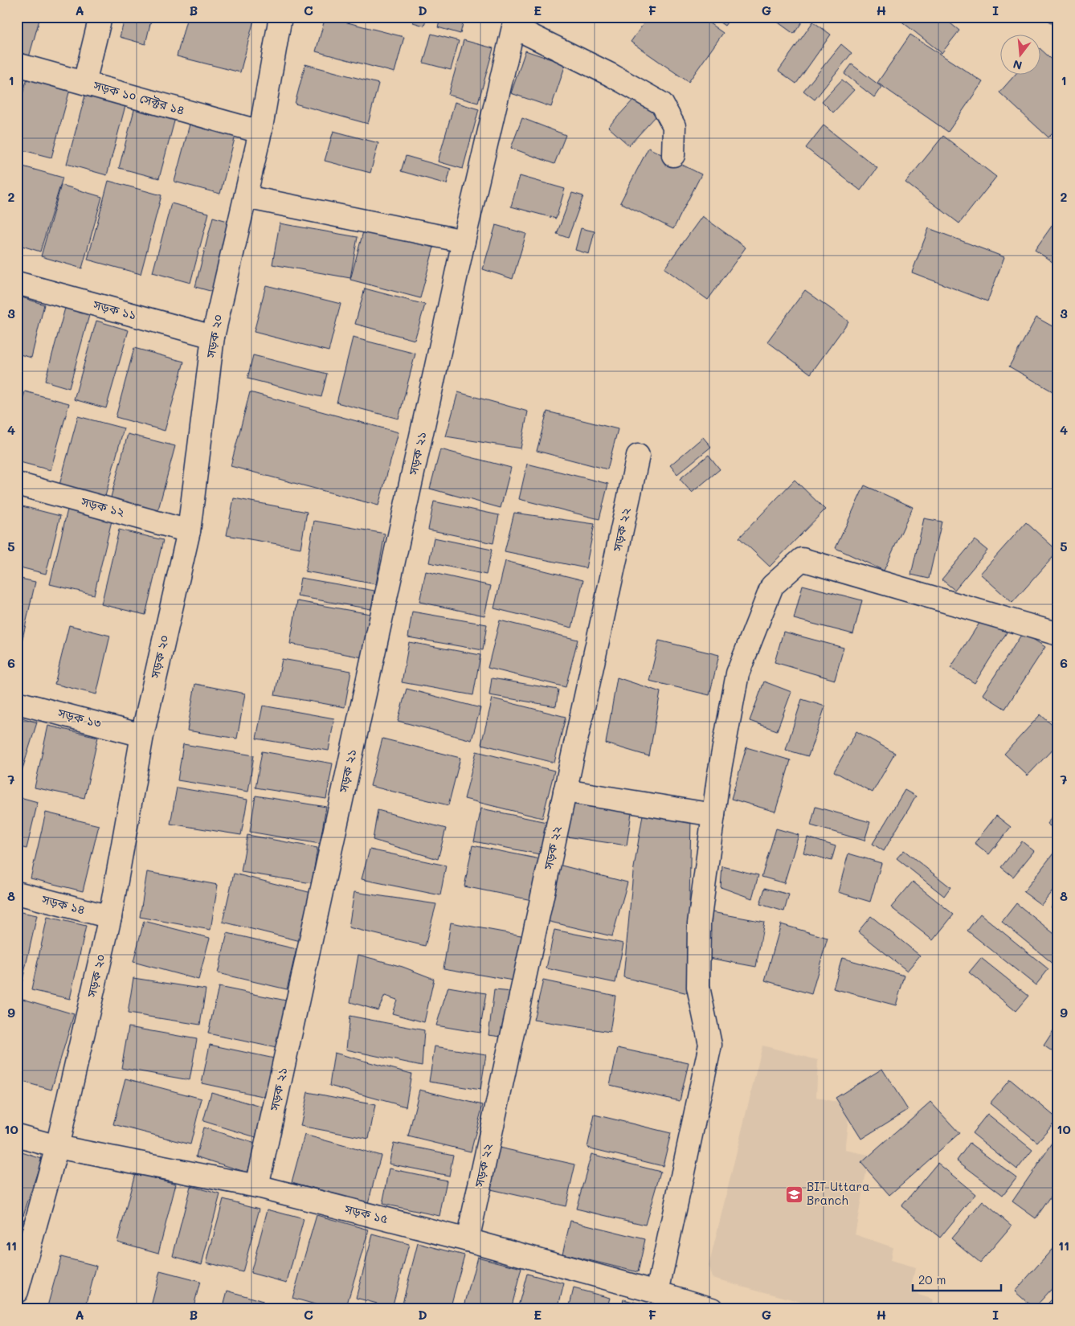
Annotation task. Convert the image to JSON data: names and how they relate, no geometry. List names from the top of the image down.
{
  "streets": {
    "street": [
      "সড়ক ১০ সেক্টর ১৪",
      "সড়ক ১১",
      "সড়ক ২০",
      "সড়ক ২১",
      "সড়ক ১২",
      "সড়ক ২২",
      "সড়ক ১৩",
      "সড়ক ১৪",
      "সড়ক ১৫"
    ]
  },
  "crossings": [
    ["সড়ক ১০ সেক্টর ১৪", "সড়ক ২০"],
    ["সড়ক ১১", "সড়ক ২০"],
    ["সড়ক ২০", "সড়ক ১২"],
    ["সড়ক ২০", "সড়ক ১৩"],
    ["সড়ক ২০", "সড়ক ১৪"],
    ["সড়ক ২০", "সড়ক ১৫"],
    ["সড়ক ২১", "সড়ক ১৫"],
    ["সড়ক ২২", "সড়ক ১৫"]
  ],
  "places": {
    "school or university": ["BIT Uttara Branch"]
  },
  "scale_bar": "20 m",
  "north": "bottom",
  "grid": {
    "columns": [
      "A",
      "B",
      "C",
      "D",
      "E",
      "F",
      "G",
      "H",
      "I"
    ],
    "rows": [
      "1",
      "2",
      "3",
      "4",
      "5",
      "6",
      "7",
      "8",
      "9",
      "10",
      "11"
    ]
  }
}
